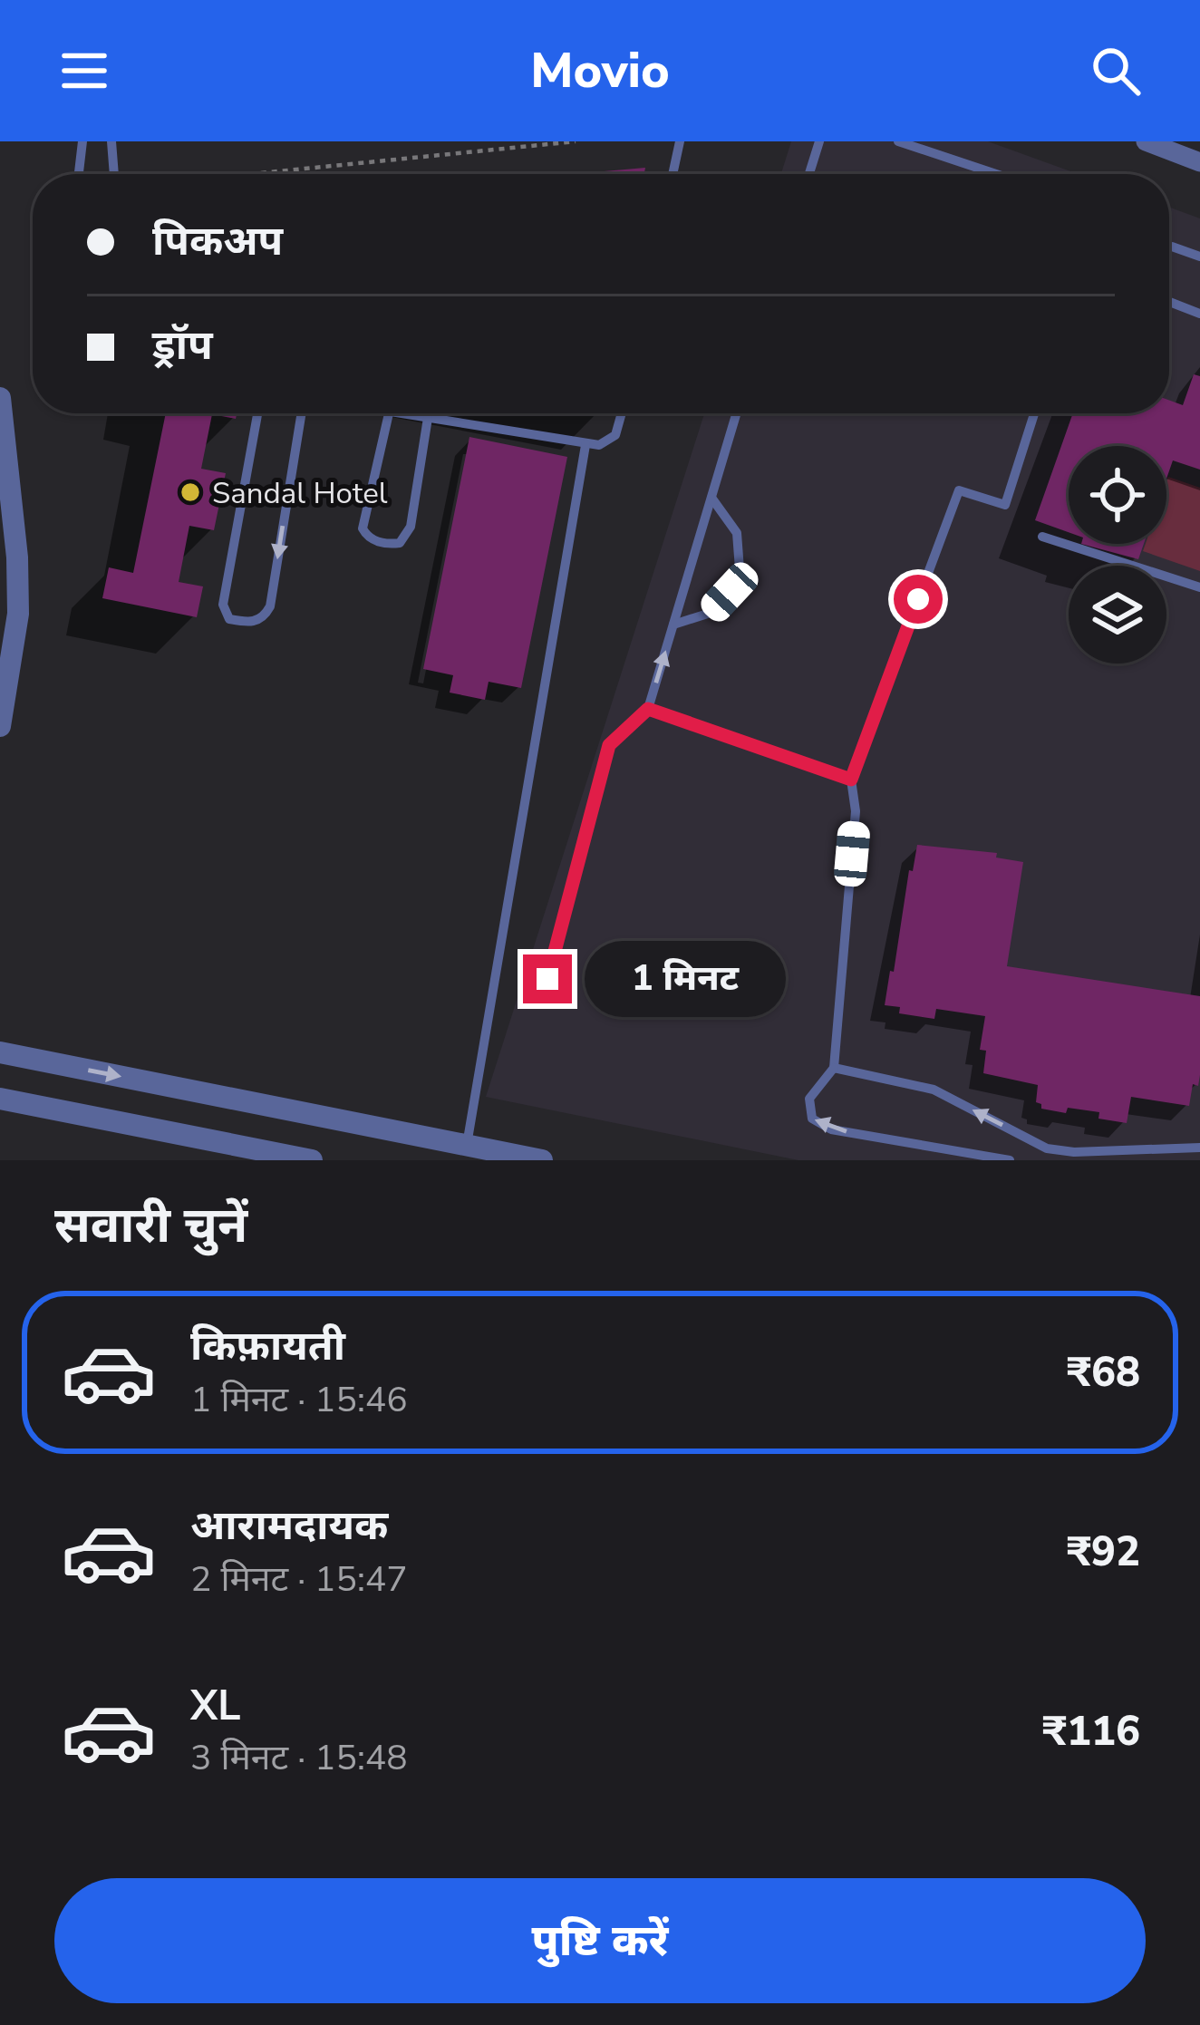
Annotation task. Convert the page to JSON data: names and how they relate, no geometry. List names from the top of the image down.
{
  "places": ["Sandal Hotel"],
  "page": {
    "header": "Movio",
    "banner": ["पिकअप", "ड्रॉप"],
    "bubble": "1 मिनट",
    "heading": "सवारी चुनें",
    "list": [
      {
        "name": "किफ़ायती",
        "note": "1 मिनट · 15:46",
        "value": "₹68"
      },
      {
        "name": "आरामदायक",
        "note": "2 मिनट · 15:47",
        "value": "₹92"
      },
      {
        "name": "XL",
        "note": "3 मिनट · 15:48",
        "value": "₹116"
      }
    ],
    "buttons": "पुष्टि करें"
  }
}
